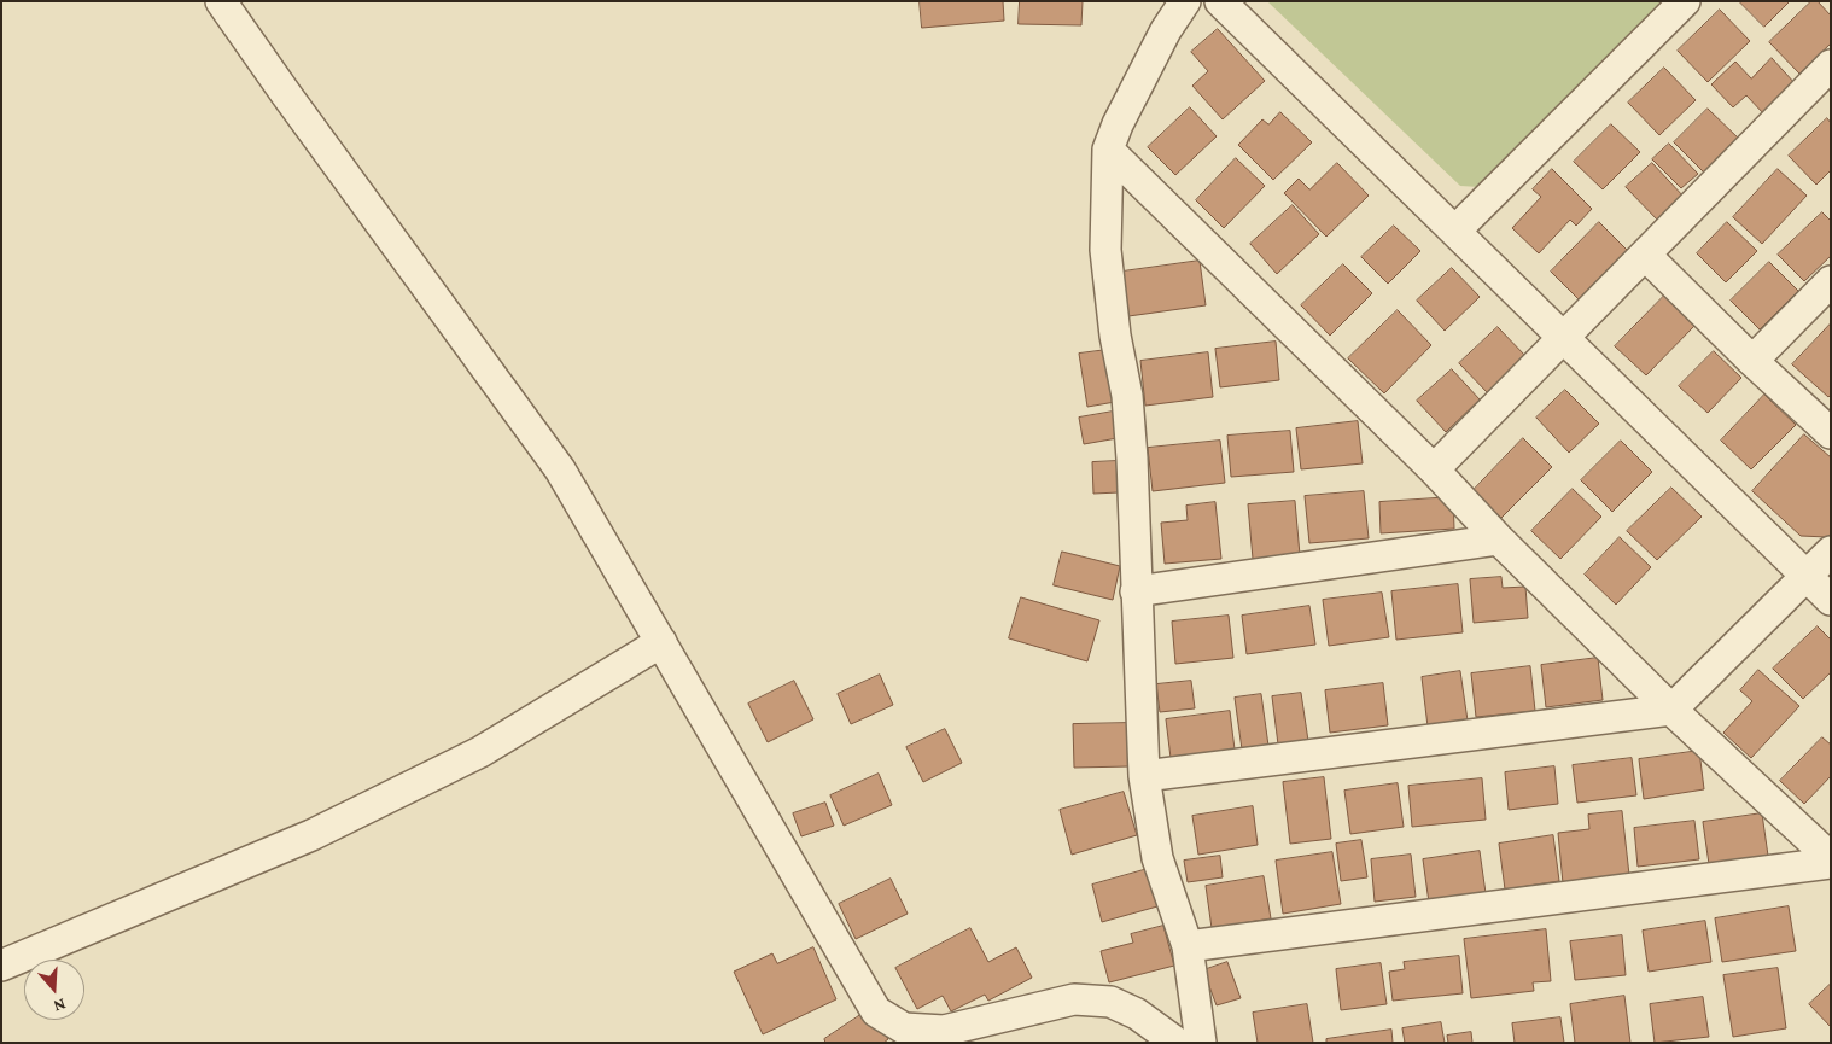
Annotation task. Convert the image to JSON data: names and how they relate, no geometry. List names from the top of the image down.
{
  "north": "bottom"
}
